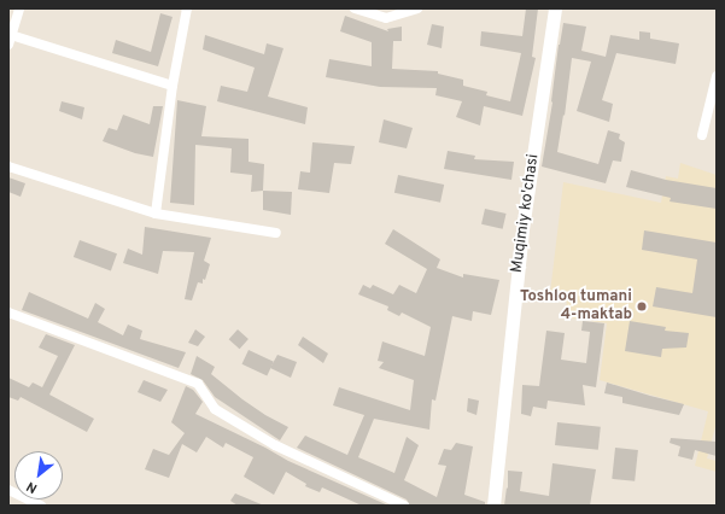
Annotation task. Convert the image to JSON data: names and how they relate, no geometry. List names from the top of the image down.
{
  "streets": {
    "street": ["Muqimiy ko'chasi"]
  },
  "places": ["Toshloq tumani 4-maktab"],
  "north": "bottom left"
}
